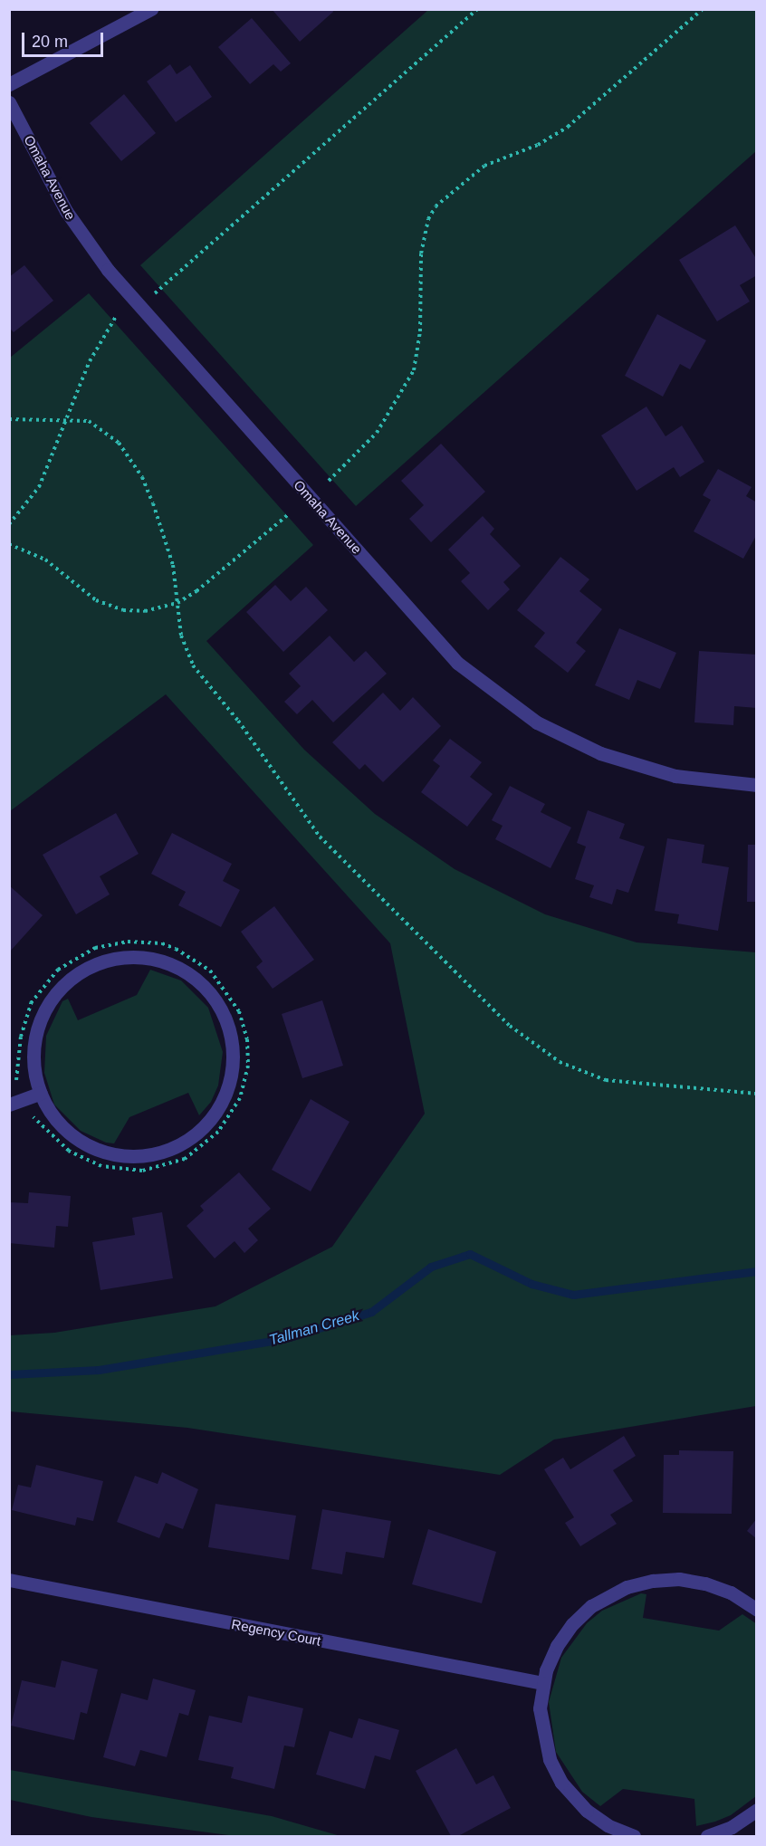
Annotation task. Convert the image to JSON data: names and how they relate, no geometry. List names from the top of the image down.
{
  "streets": {
    "street": ["Omaha Avenue", "Regency Court"]
  },
  "water": ["Tallman Creek"],
  "scale_bar": "20 m"
}
